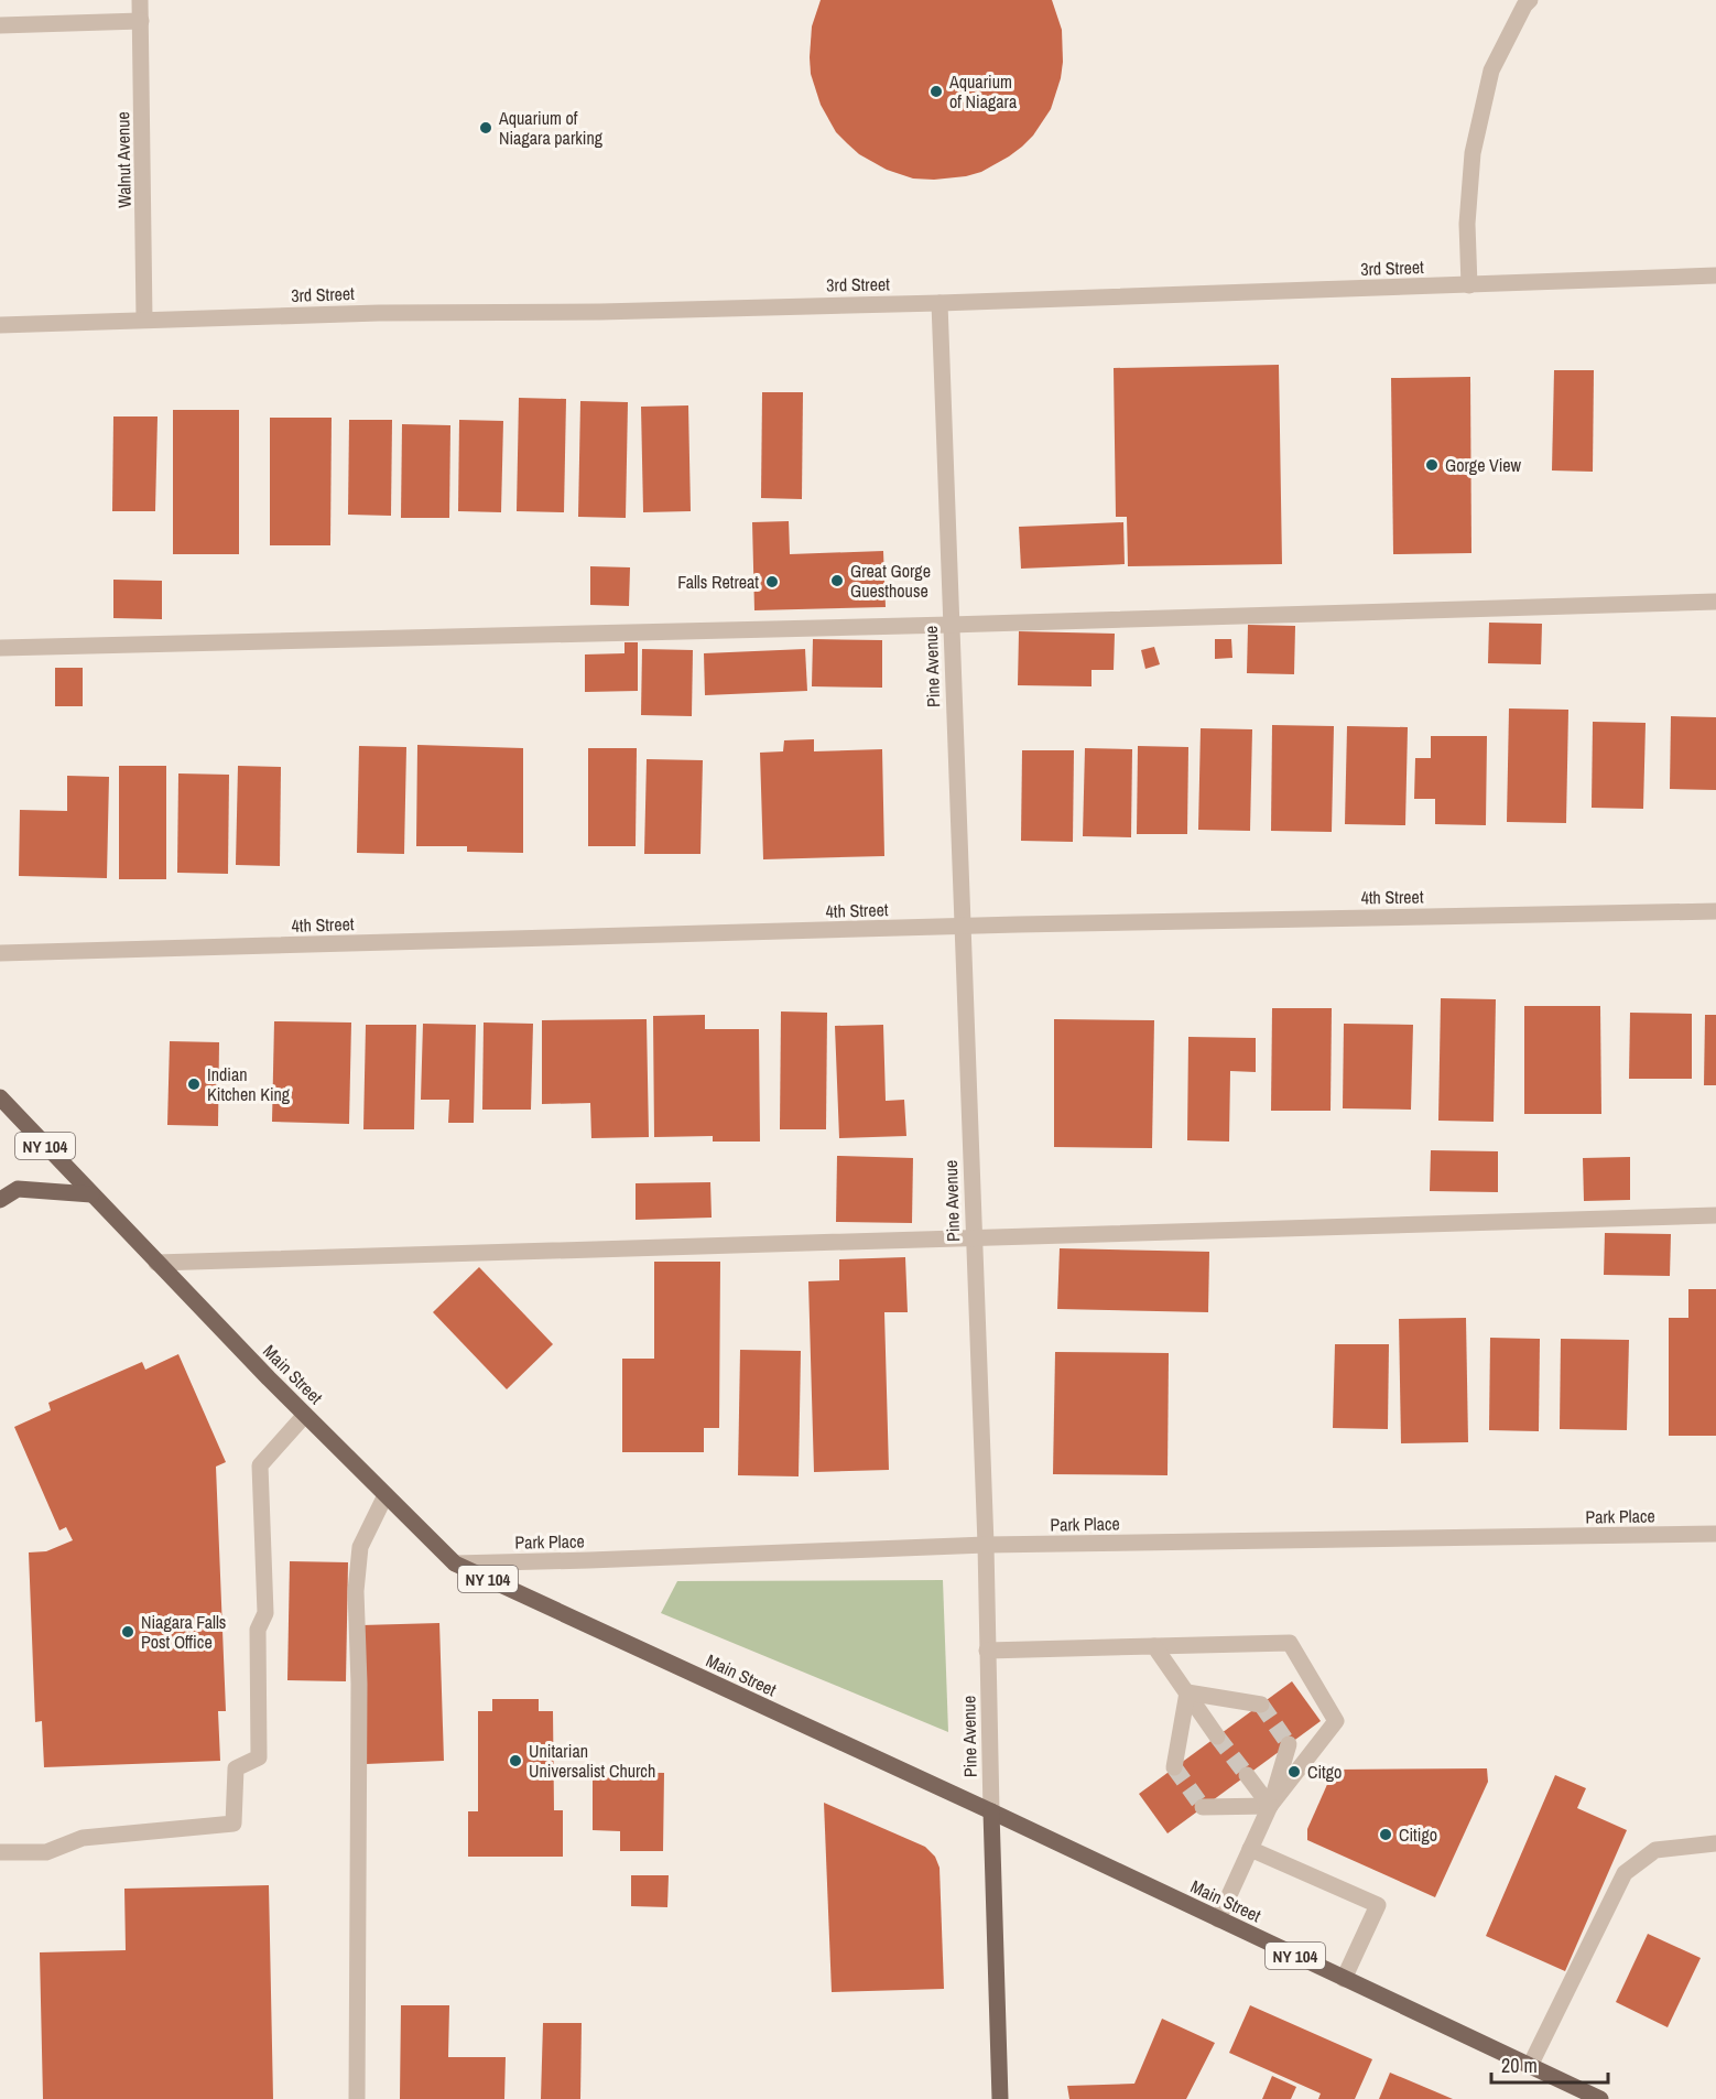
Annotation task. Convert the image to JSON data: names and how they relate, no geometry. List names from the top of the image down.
{
  "streets": {
    "main road": ["Pine Avenue", "NY 104", "Main Street"],
    "street": [
      "Walnut Avenue",
      "3rd Street",
      "4th Street",
      "Park Place"
    ]
  },
  "crossings": [
    ["Walnut Avenue", "3rd Street"],
    ["3rd Street", "Pine Avenue"],
    ["Pine Avenue", "4th Street"],
    ["Pine Avenue", "Main Street"],
    ["Pine Avenue", "Park Place"],
    ["Main Street", "Park Place"]
  ],
  "places": [
    "Aquarium of Niagara",
    "Aquarium of Niagara parking",
    "Gorge View",
    "Great Gorge Guesthouse",
    "Falls Retreat",
    "Indian Kitchen King",
    "Niagara Falls Post Office",
    "Unitarian Universalist Church",
    "Citgo",
    "Citigo"
  ],
  "scale_bar": "20 m"
}
